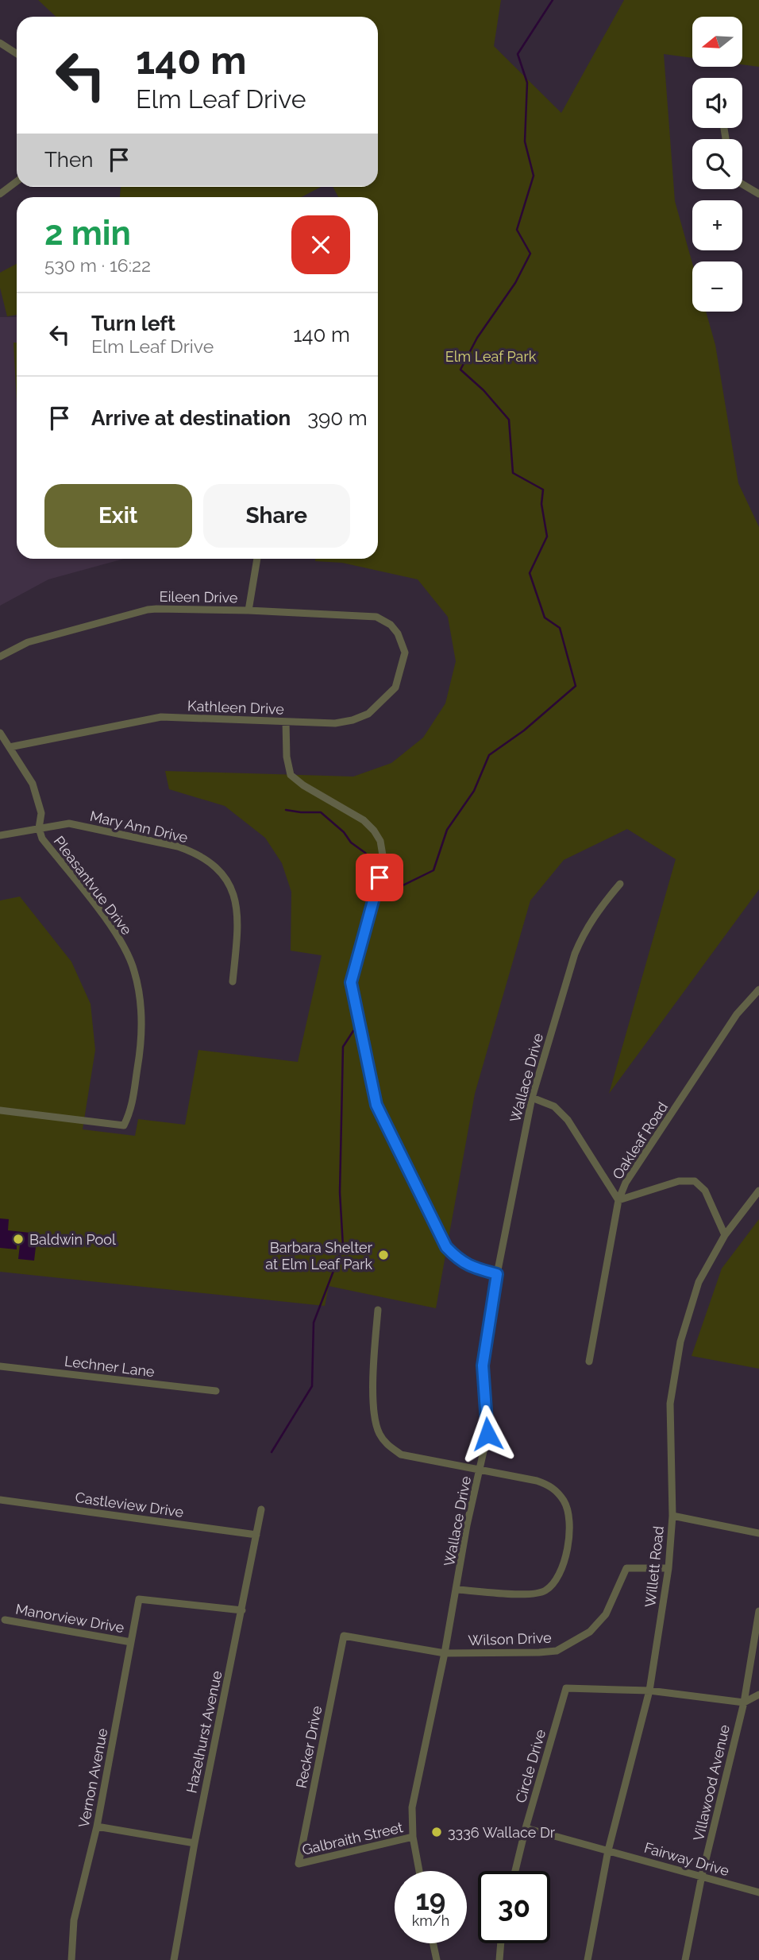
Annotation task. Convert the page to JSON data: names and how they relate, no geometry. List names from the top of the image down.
{
  "streets": {
    "street": [
      "Eileen Drive",
      "Kathleen Drive",
      "Mary Ann Drive",
      "Pleasantvue Drive",
      "Wallace Drive",
      "Oakleaf Road",
      "Lechner Lane",
      "Castleview Drive",
      "Willett Road",
      "Manorview Drive",
      "Wilson Drive",
      "Hazelhurst Avenue",
      "Recker Drive",
      "Circle Drive",
      "Vernon Avenue",
      "Villawood Avenue",
      "Galbraith Street",
      "Fairway Drive"
    ]
  },
  "crossings": [
    ["Eileen Drive", "Kathleen Drive"],
    ["Kathleen Drive", "Pleasantvue Drive"],
    ["Mary Ann Drive", "Pleasantvue Drive"],
    ["Wallace Drive", "Wilson Drive"],
    ["Wallace Drive", "Galbraith Street"],
    ["Castleview Drive", "Hazelhurst Avenue"],
    ["Willett Road", "Wilson Drive"],
    ["Willett Road", "Circle Drive"],
    ["Willett Road", "Fairway Drive"],
    ["Manorview Drive", "Vernon Avenue"],
    ["Wilson Drive", "Recker Drive"],
    ["Hazelhurst Avenue", "Vernon Avenue"],
    ["Recker Drive", "Galbraith Street"],
    ["Circle Drive", "Fairway Drive"],
    ["Villawood Avenue", "Fairway Drive"]
  ],
  "parks": ["Elm Leaf Park"],
  "places": ["Baldwin Pool", "Barbara Shelter at Elm Leaf Park", "3336 Wallace Dr"],
  "north": "left",
  "page": {
    "map_buttons": ["+", "−"],
    "turn": ["140 m", "Elm Leaf Drive"],
    "then": "Then",
    "heading": ["2 min", "530 m · 16:22"],
    "list": [
      {
        "name": "Turn left",
        "note": "Elm Leaf Drive",
        "value": "140 m"
      },
      {
        "name": "Arrive at destination",
        "value": "390 m"
      }
    ],
    "buttons": ["Exit", "Share"],
    "speed": "19 km/h",
    "limit": "30"
  }
}
